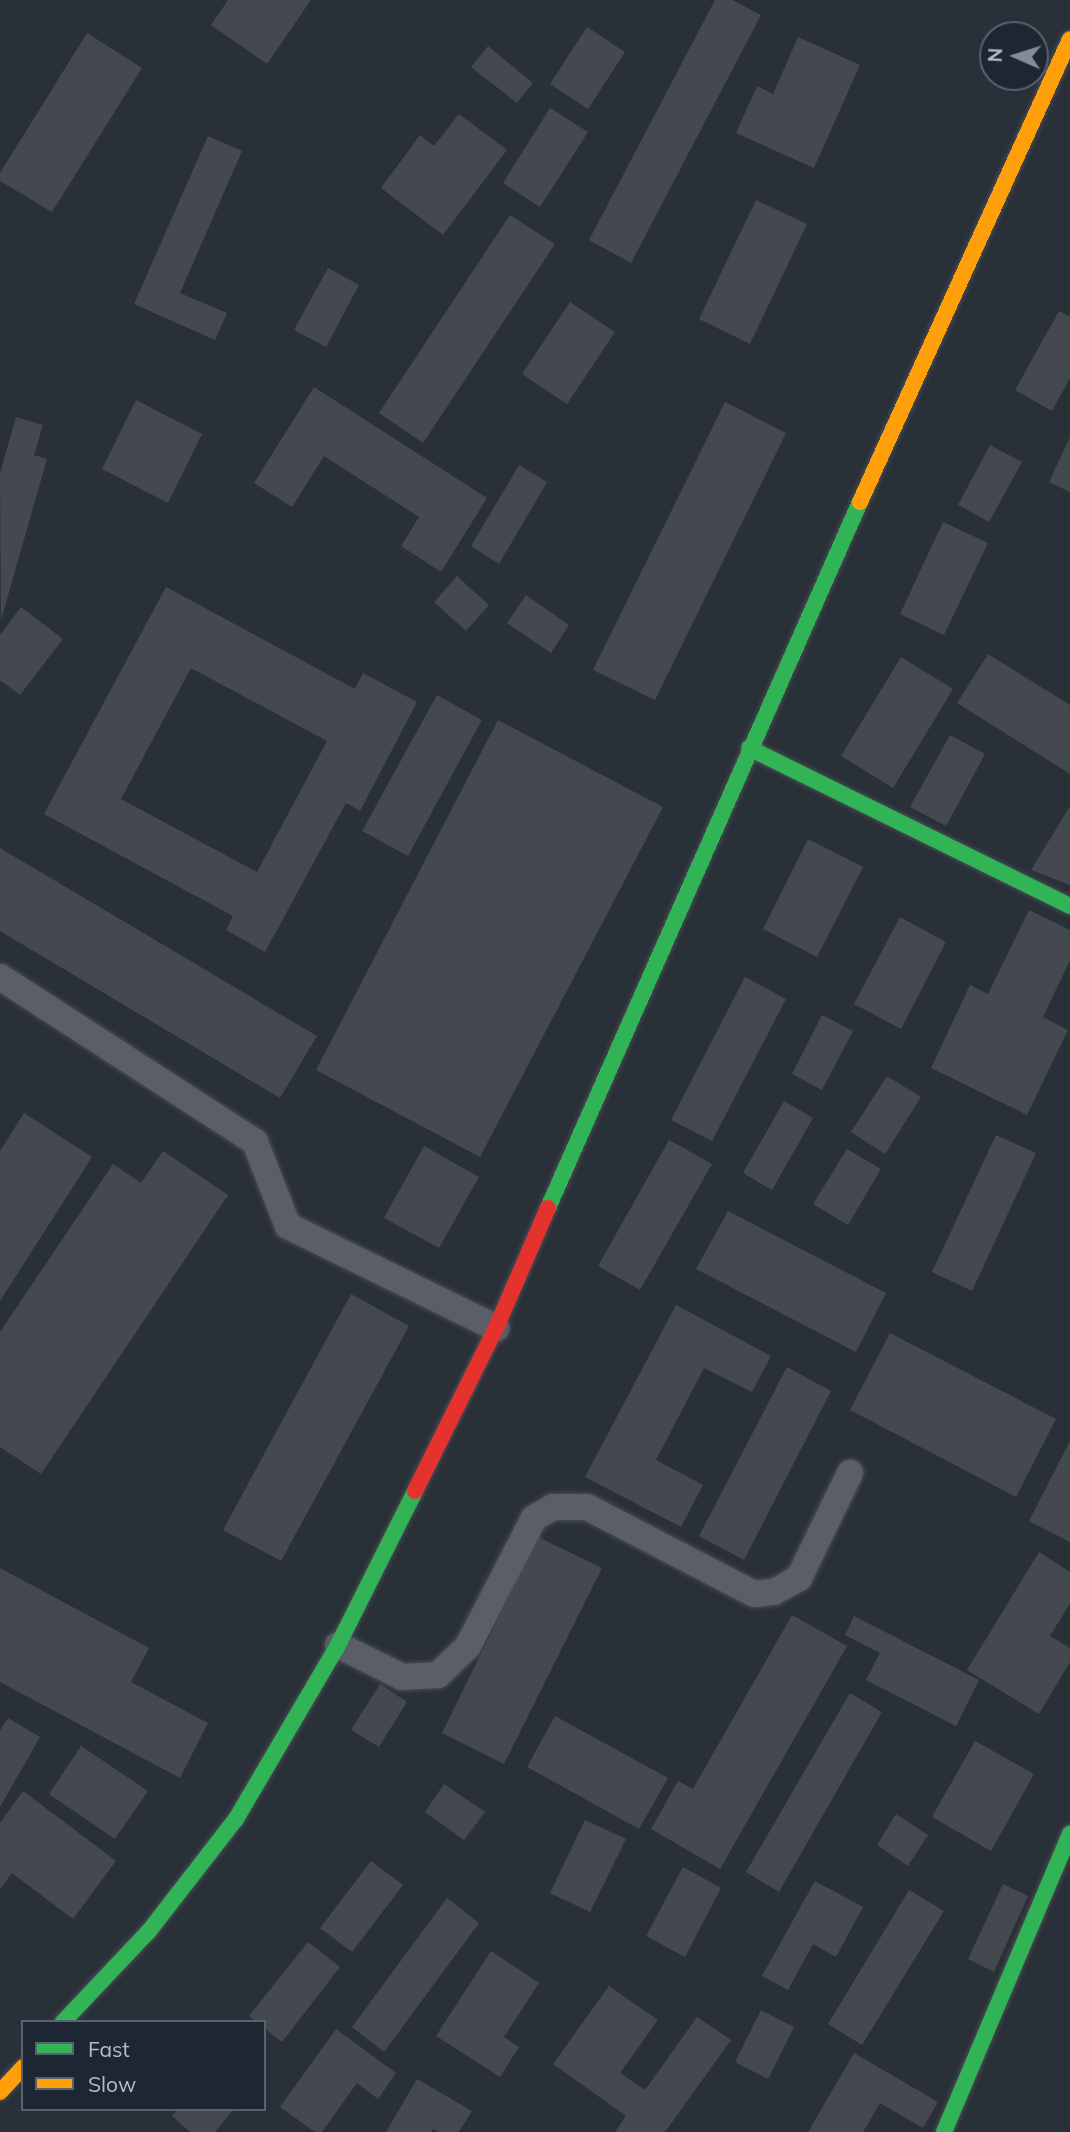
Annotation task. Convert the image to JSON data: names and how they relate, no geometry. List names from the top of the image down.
{
  "legend": ["Fast", "Slow"],
  "north": "left"
}
